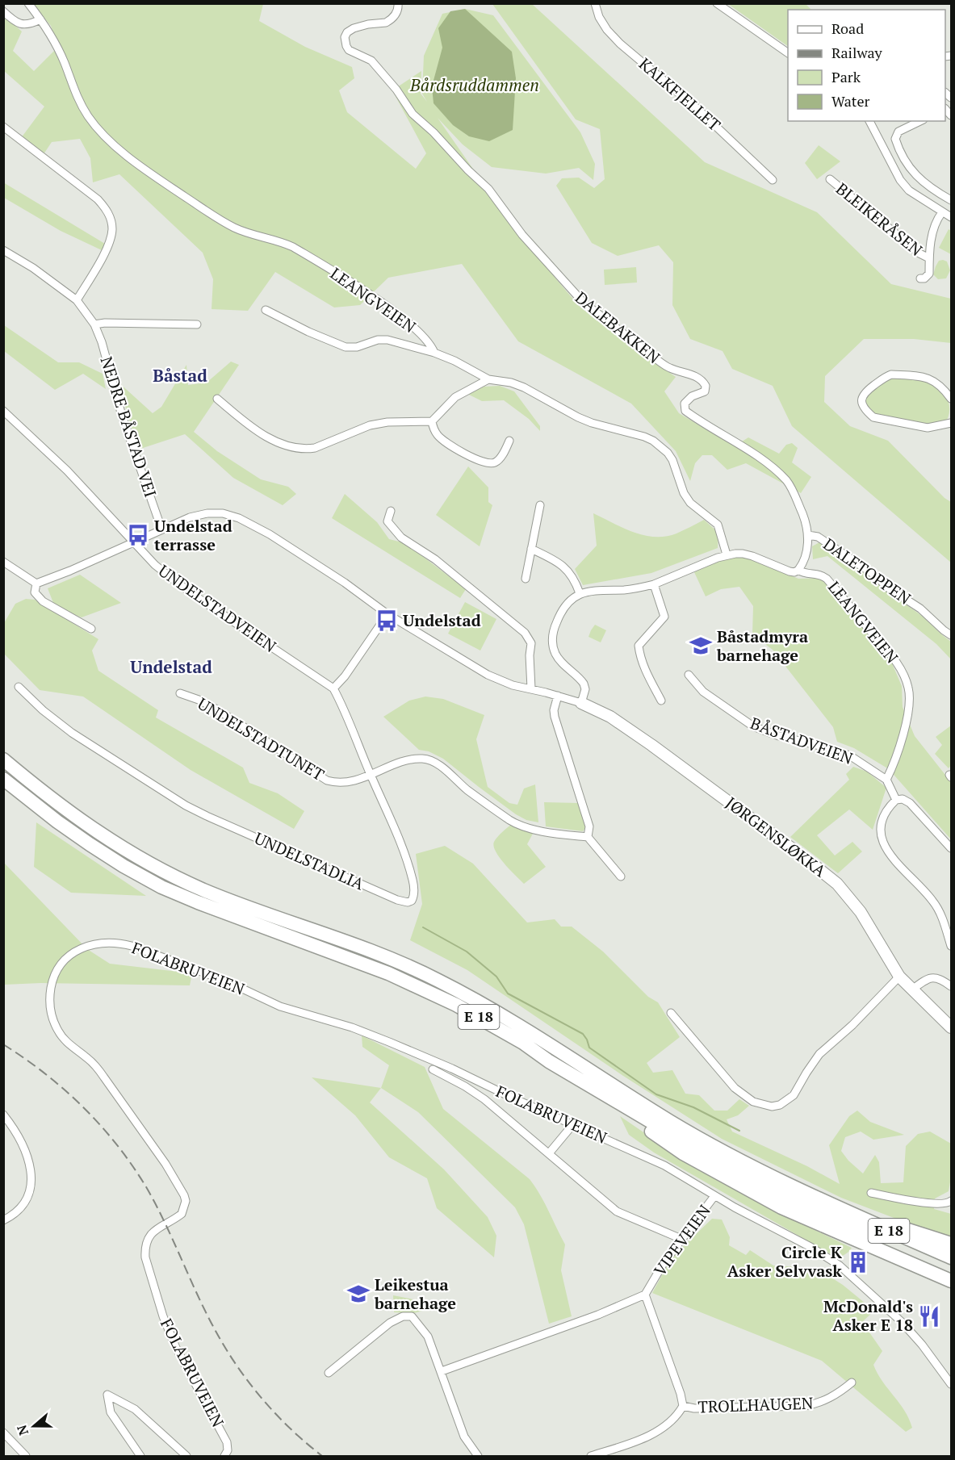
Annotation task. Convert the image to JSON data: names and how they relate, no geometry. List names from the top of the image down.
{
  "streets": {
    "highway": ["E 18"],
    "street": [
      "KALKFJELLET",
      "BLEIKERÅSEN",
      "LEANGVEIEN",
      "DALEBAKKEN",
      "NEDRE BÅSTAD VEI",
      "DALETOPPEN",
      "UNDELSTADVEIEN",
      "UNDELSTADTUNET",
      "BÅSTADVEIEN",
      "JØRGENSLØKKA",
      "UNDELSTADLIA",
      "FOLABRUVEIEN",
      "VIPEVEIEN",
      "TROLLHAUGEN"
    ]
  },
  "crossings": [
    ["LEANGVEIEN", "DALETOPPEN"],
    ["LEANGVEIEN", "BÅSTADVEIEN"],
    ["DALEBAKKEN", "DALETOPPEN"],
    ["UNDELSTADVEIEN", "UNDELSTADLIA"],
    ["UNDELSTADTUNET", "UNDELSTADLIA"],
    ["FOLABRUVEIEN", "VIPEVEIEN"],
    ["VIPEVEIEN", "TROLLHAUGEN"]
  ],
  "districts": ["Båstad", "Undelstad"],
  "water": ["Bårdsruddammen"],
  "places": {
    "bus stop": ["Undelstad terrasse", "Undelstad"],
    "school or university": ["Båstadmyra barnehage", "Leikestua barnehage"],
    "building": ["Circle K Asker Selvvask"],
    "restaurant": ["McDonald's Asker E 18"]
  },
  "legend": [
    "Road",
    "Railway",
    "Park",
    "Water"
  ],
  "north": "left"
}
